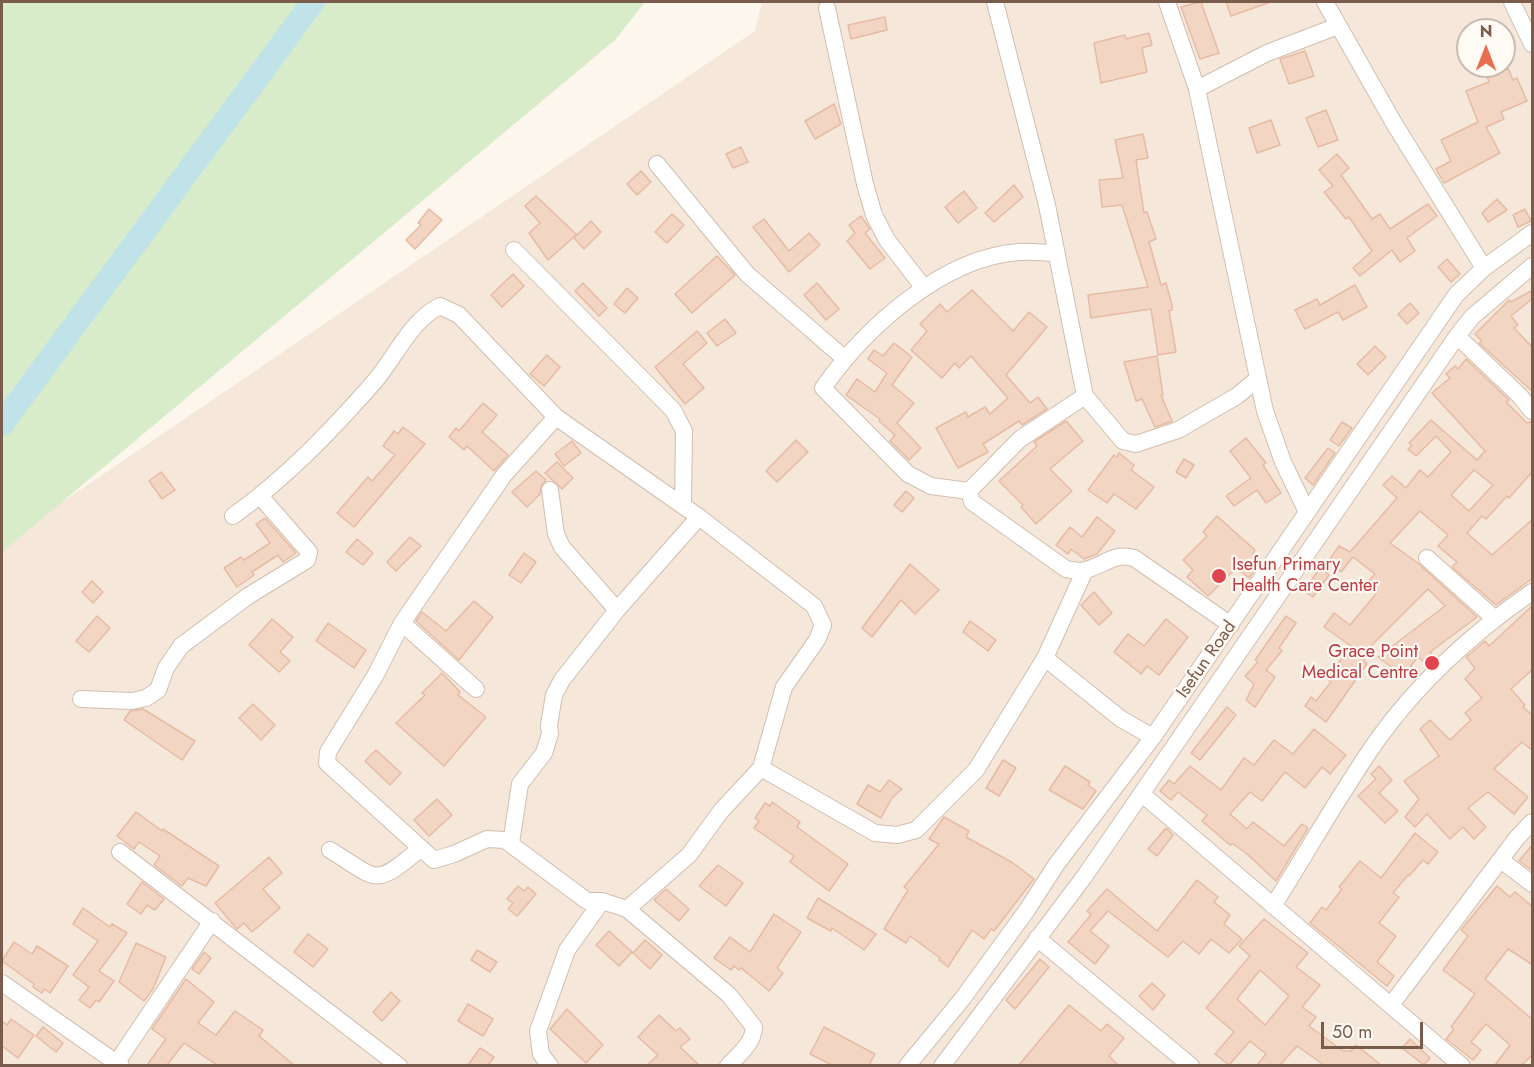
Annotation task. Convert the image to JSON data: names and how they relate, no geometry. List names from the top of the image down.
{
  "streets": {
    "street": ["Isefun Road"]
  },
  "places": ["Isefun Primary Health Care Center", "Grace Point Medical Centre"],
  "scale_bar": "50 m",
  "north": "top"
}
